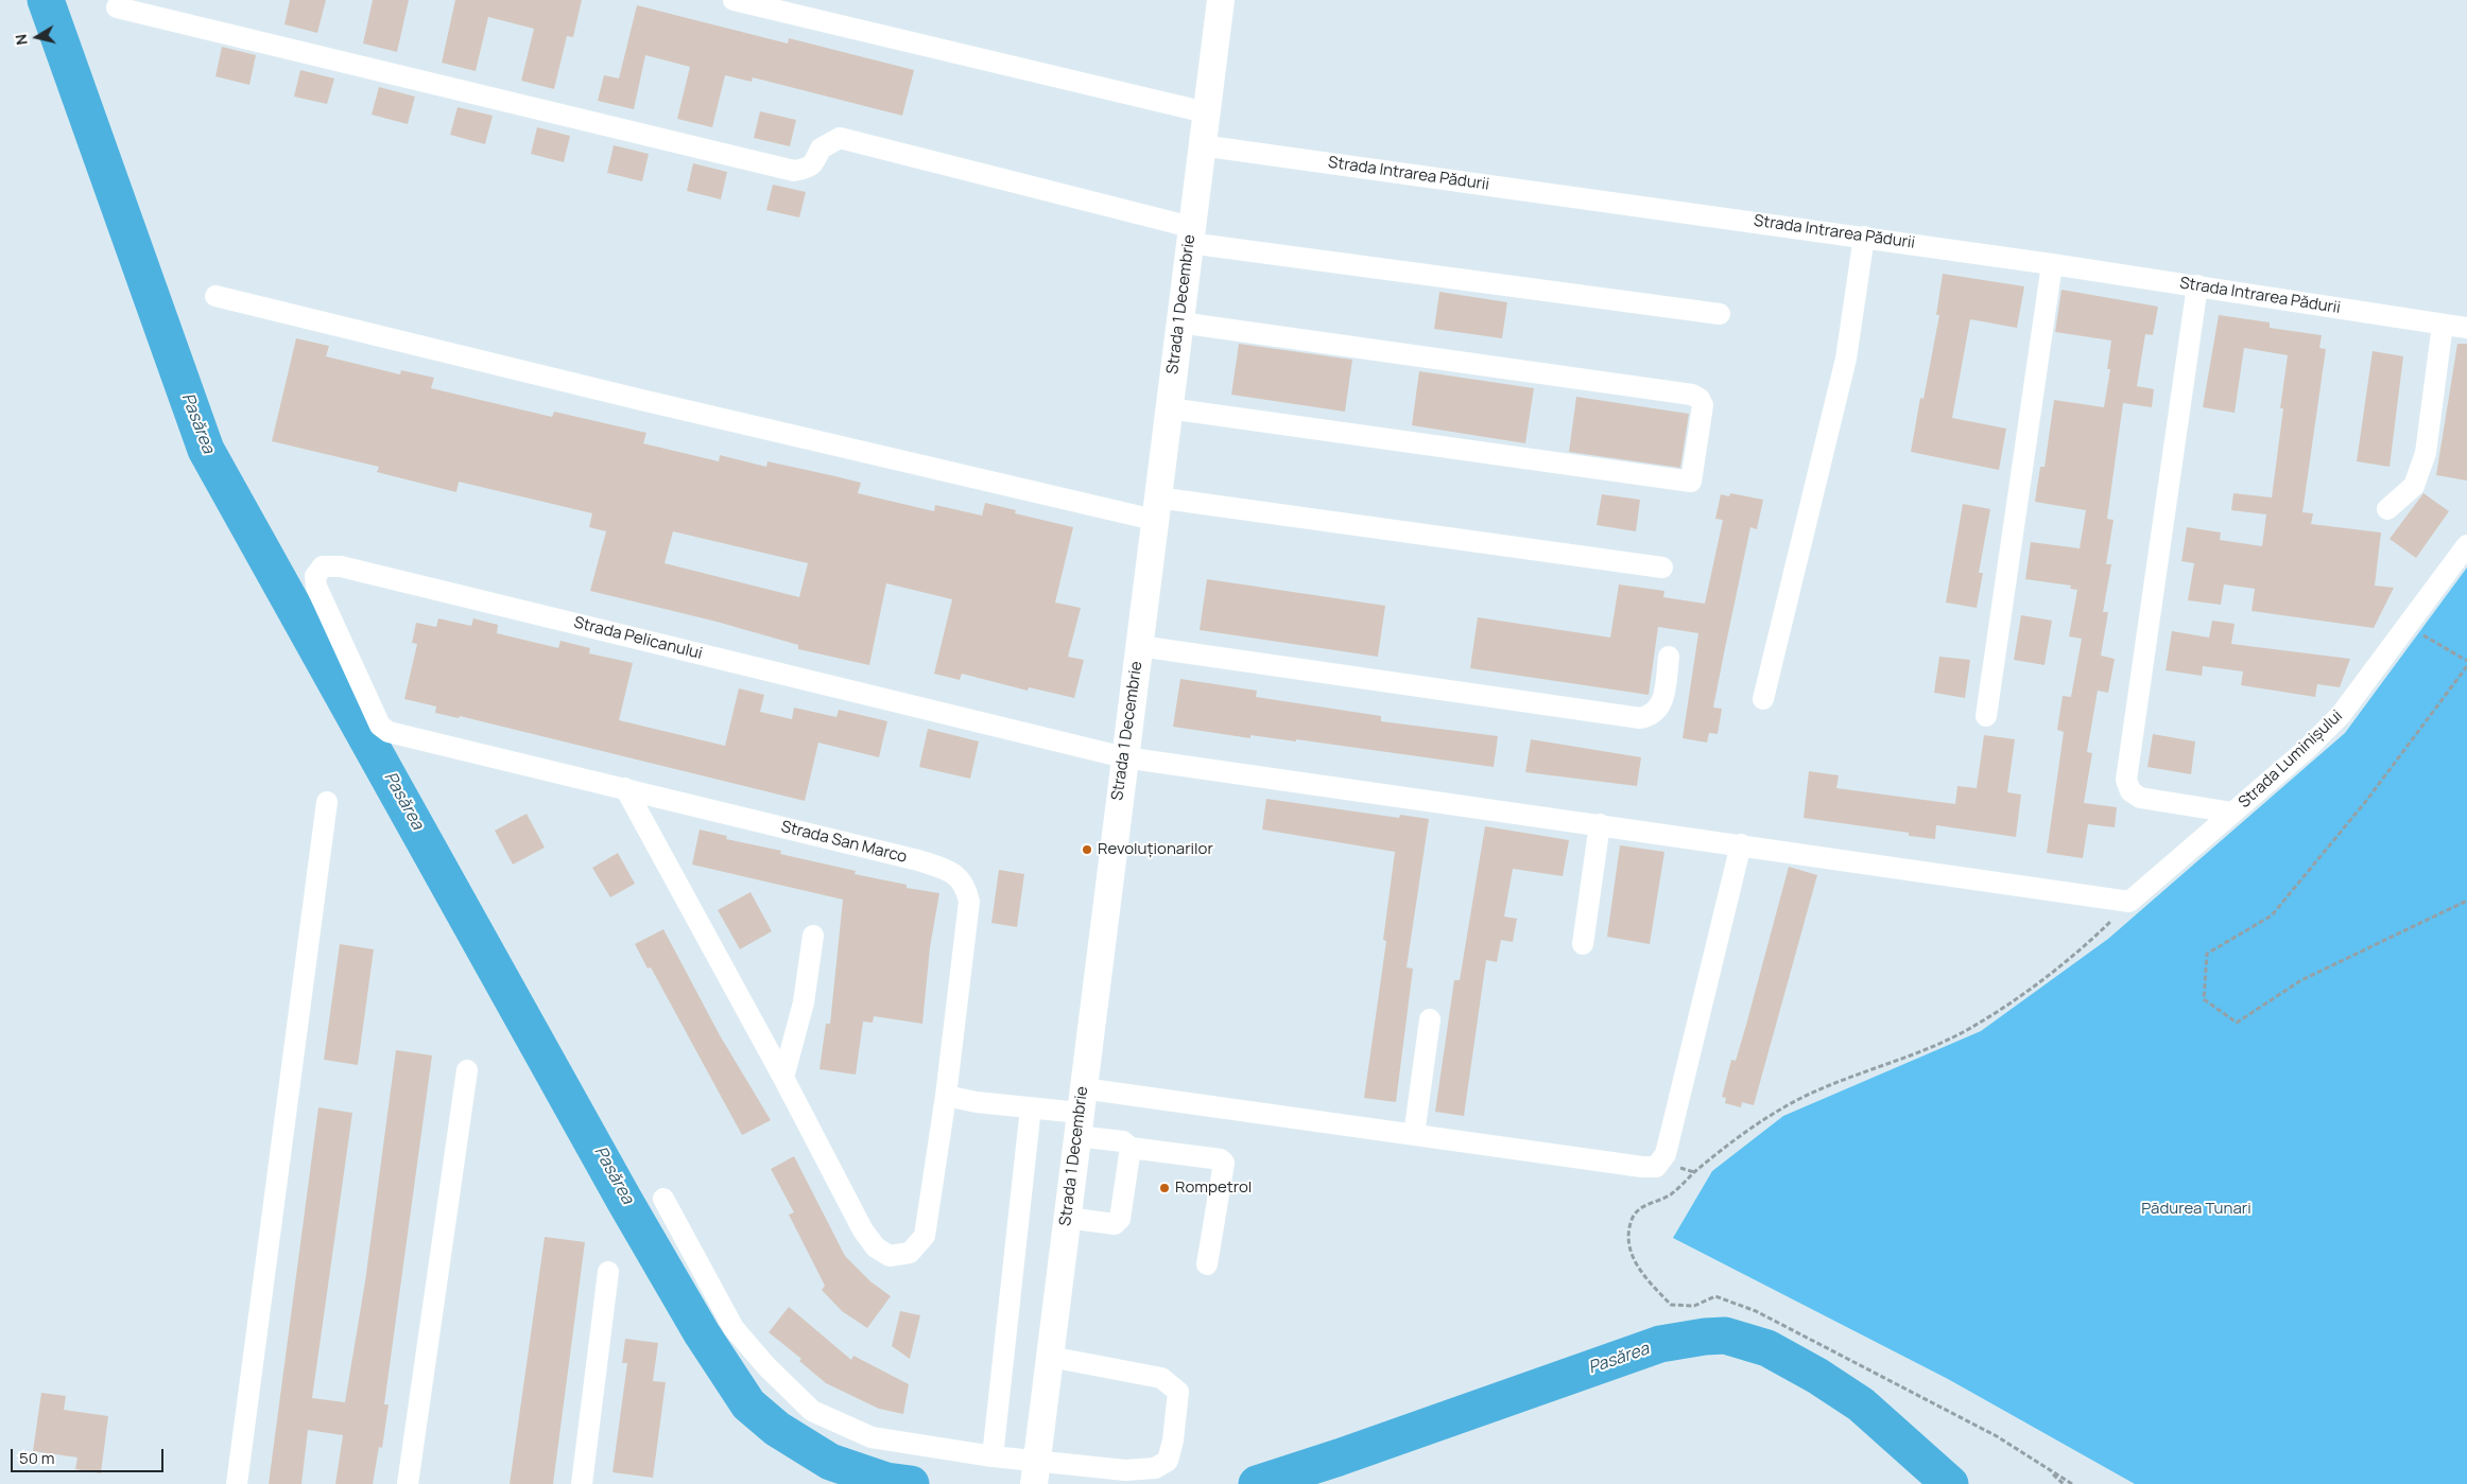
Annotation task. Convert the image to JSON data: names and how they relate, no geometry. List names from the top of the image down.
{
  "streets": {
    "main road": ["Strada 1 Decembrie"],
    "street": [
      "Strada Intrarea Pădurii",
      "Strada Pelicanului",
      "Strada Luminișului",
      "Strada San Marco"
    ]
  },
  "crossings": [
    ["Strada Intrarea Pădurii", "Strada 1 Decembrie"],
    ["Strada 1 Decembrie", "Strada Pelicanului"],
    ["Strada Pelicanului", "Strada San Marco"]
  ],
  "water": ["Pasărea"],
  "parks": ["Pădurea Tunari"],
  "places": ["Revoluționarilor", "Rompetrol"],
  "scale_bar": "50 m",
  "north": "left"
}
